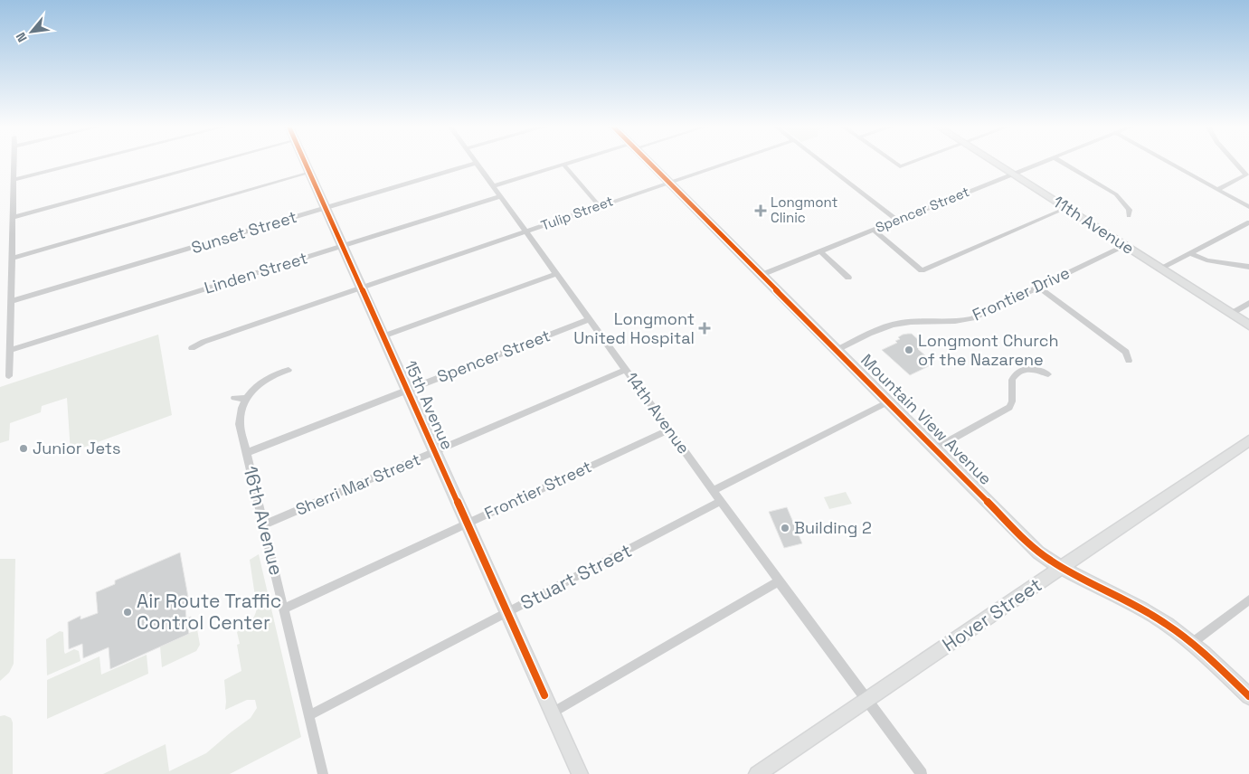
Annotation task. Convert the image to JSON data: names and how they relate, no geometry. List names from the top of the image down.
{
  "streets": {
    "street": [
      "Spencer Street",
      "Tulip Street",
      "11th Avenue",
      "Sunset Street",
      "Linden Street",
      "Frontier Drive",
      "15th Avenue",
      "14th Avenue",
      "Mountain View Avenue",
      "Sherri Mar Street",
      "Frontier Street",
      "16th Avenue",
      "Stuart Street",
      "Hover Street"
    ]
  },
  "crossings": [
    ["Spencer Street", "11th Avenue"],
    ["Spencer Street", "15th Avenue"],
    ["Spencer Street", "14th Avenue"],
    ["Spencer Street", "Mountain View Avenue"],
    ["Spencer Street", "16th Avenue"],
    ["Tulip Street", "15th Avenue"],
    ["Tulip Street", "14th Avenue"],
    ["Tulip Street", "Mountain View Avenue"],
    ["11th Avenue", "Frontier Drive"],
    ["Sunset Street", "15th Avenue"],
    ["Sunset Street", "14th Avenue"],
    ["Linden Street", "15th Avenue"],
    ["Linden Street", "14th Avenue"],
    ["Frontier Drive", "Mountain View Avenue"],
    ["15th Avenue", "Sherri Mar Street"],
    ["15th Avenue", "Frontier Street"],
    ["15th Avenue", "Stuart Street"],
    ["14th Avenue", "Sherri Mar Street"],
    ["14th Avenue", "Frontier Street"],
    ["14th Avenue", "Stuart Street"],
    ["14th Avenue", "Hover Street"],
    ["Mountain View Avenue", "Hover Street"],
    ["Sherri Mar Street", "16th Avenue"],
    ["Frontier Street", "16th Avenue"],
    ["16th Avenue", "Stuart Street"]
  ],
  "places": {
    "health": ["Longmont Clinic", "Longmont United Hospital"],
    "other": [
      "Longmont Church of the Nazarene",
      "Junior Jets",
      "Building 2",
      "Air Route Traffic Control Center"
    ]
  },
  "north": "bottom left"
}
